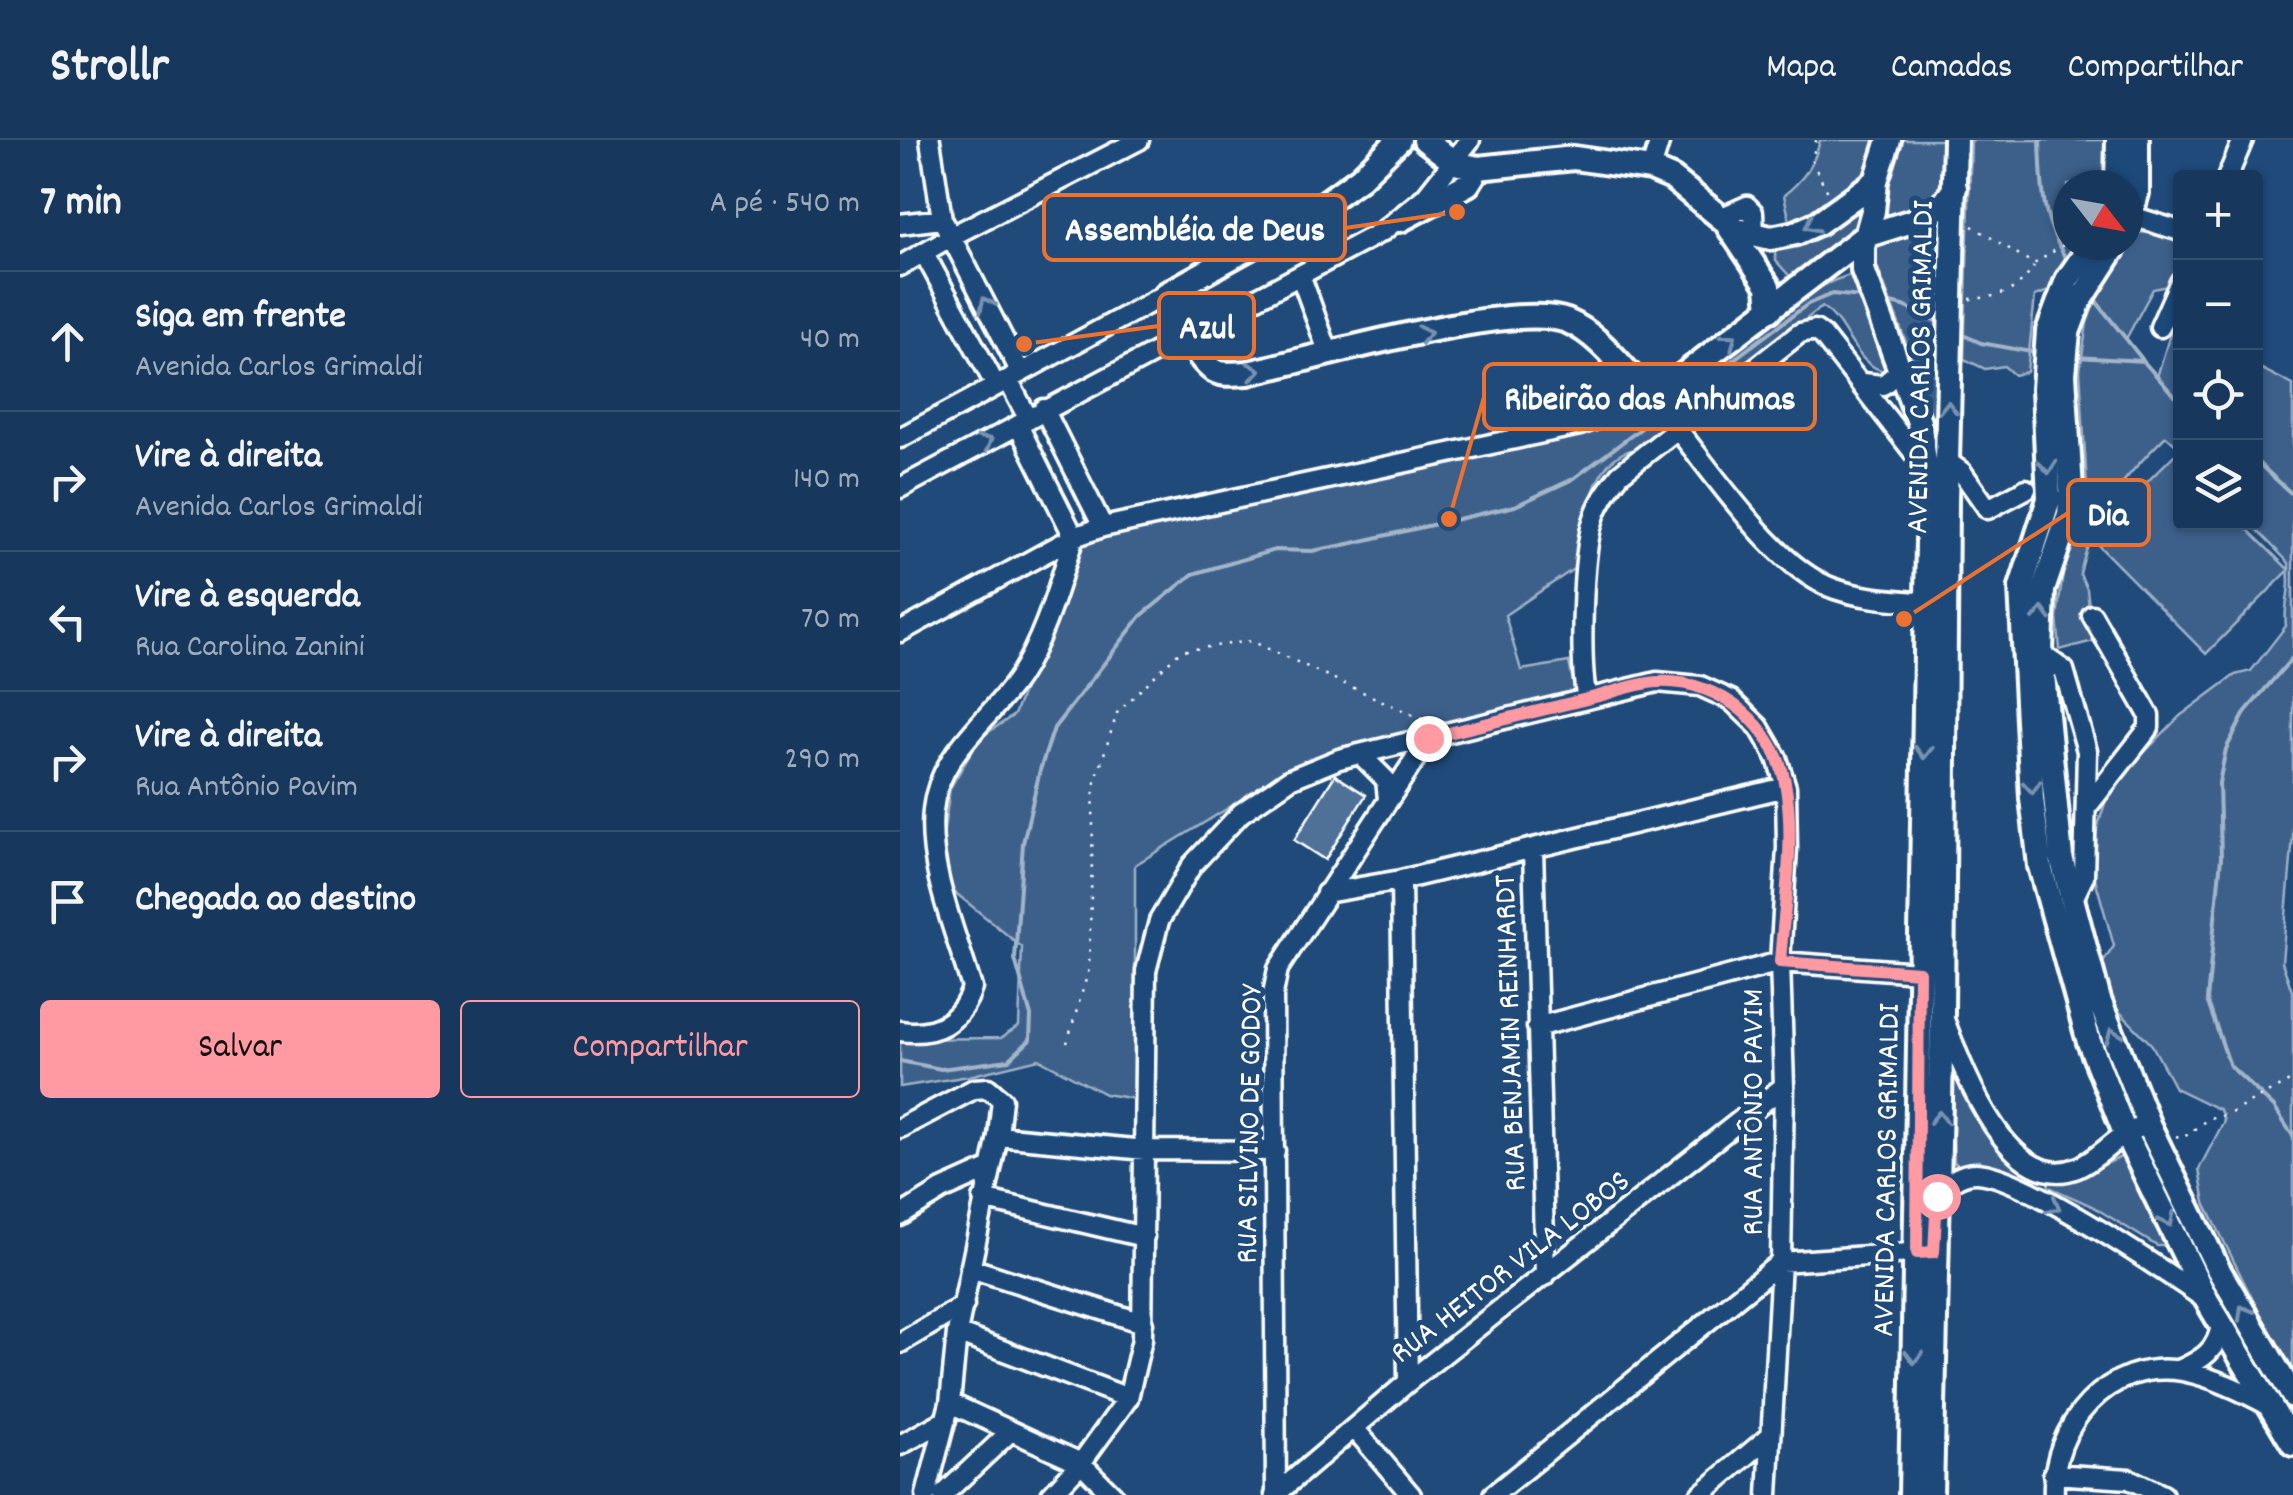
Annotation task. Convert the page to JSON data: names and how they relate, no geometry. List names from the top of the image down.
{
  "streets": {
    "main road": ["AVENIDA CARLOS GRIMALDI"],
    "street": [
      "RUA BENJAMIN REINHARDT",
      "RUA ANTÔNIO PAVIM",
      "RUA SILVINO DE GODOY",
      "RUA HEITOR VILA LOBOS"
    ]
  },
  "crossings": [
    ["RUA BENJAMIN REINHARDT", "RUA HEITOR VILA LOBOS"],
    ["RUA ANTÔNIO PAVIM", "RUA SILVINO DE GODOY"],
    ["RUA ANTÔNIO PAVIM", "RUA HEITOR VILA LOBOS"],
    ["RUA SILVINO DE GODOY", "RUA HEITOR VILA LOBOS"]
  ],
  "places": [
    "Assembléia de Deus",
    "Azul",
    "Ribeirão das Anhumas",
    "Dia"
  ],
  "north": "bottom right",
  "page": {
    "header": "Strollr",
    "nav": ["Mapa", "Camadas", "Compartilhar"],
    "heading": ["7 min", "A pé · 540 m"],
    "map_buttons": ["+", "−"],
    "list": [
      ["Siga em frente", "Avenida Carlos Grimaldi", "40 m"],
      ["Vire à direita", "Avenida Carlos Grimaldi", "140 m"],
      ["Vire à esquerda", "Rua Carolina Zanini", "70 m"],
      ["Vire à direita", "Rua Antônio Pavim", "290 m"],
      "Chegada ao destino"
    ],
    "buttons": ["Salvar", "Compartilhar"]
  }
}
